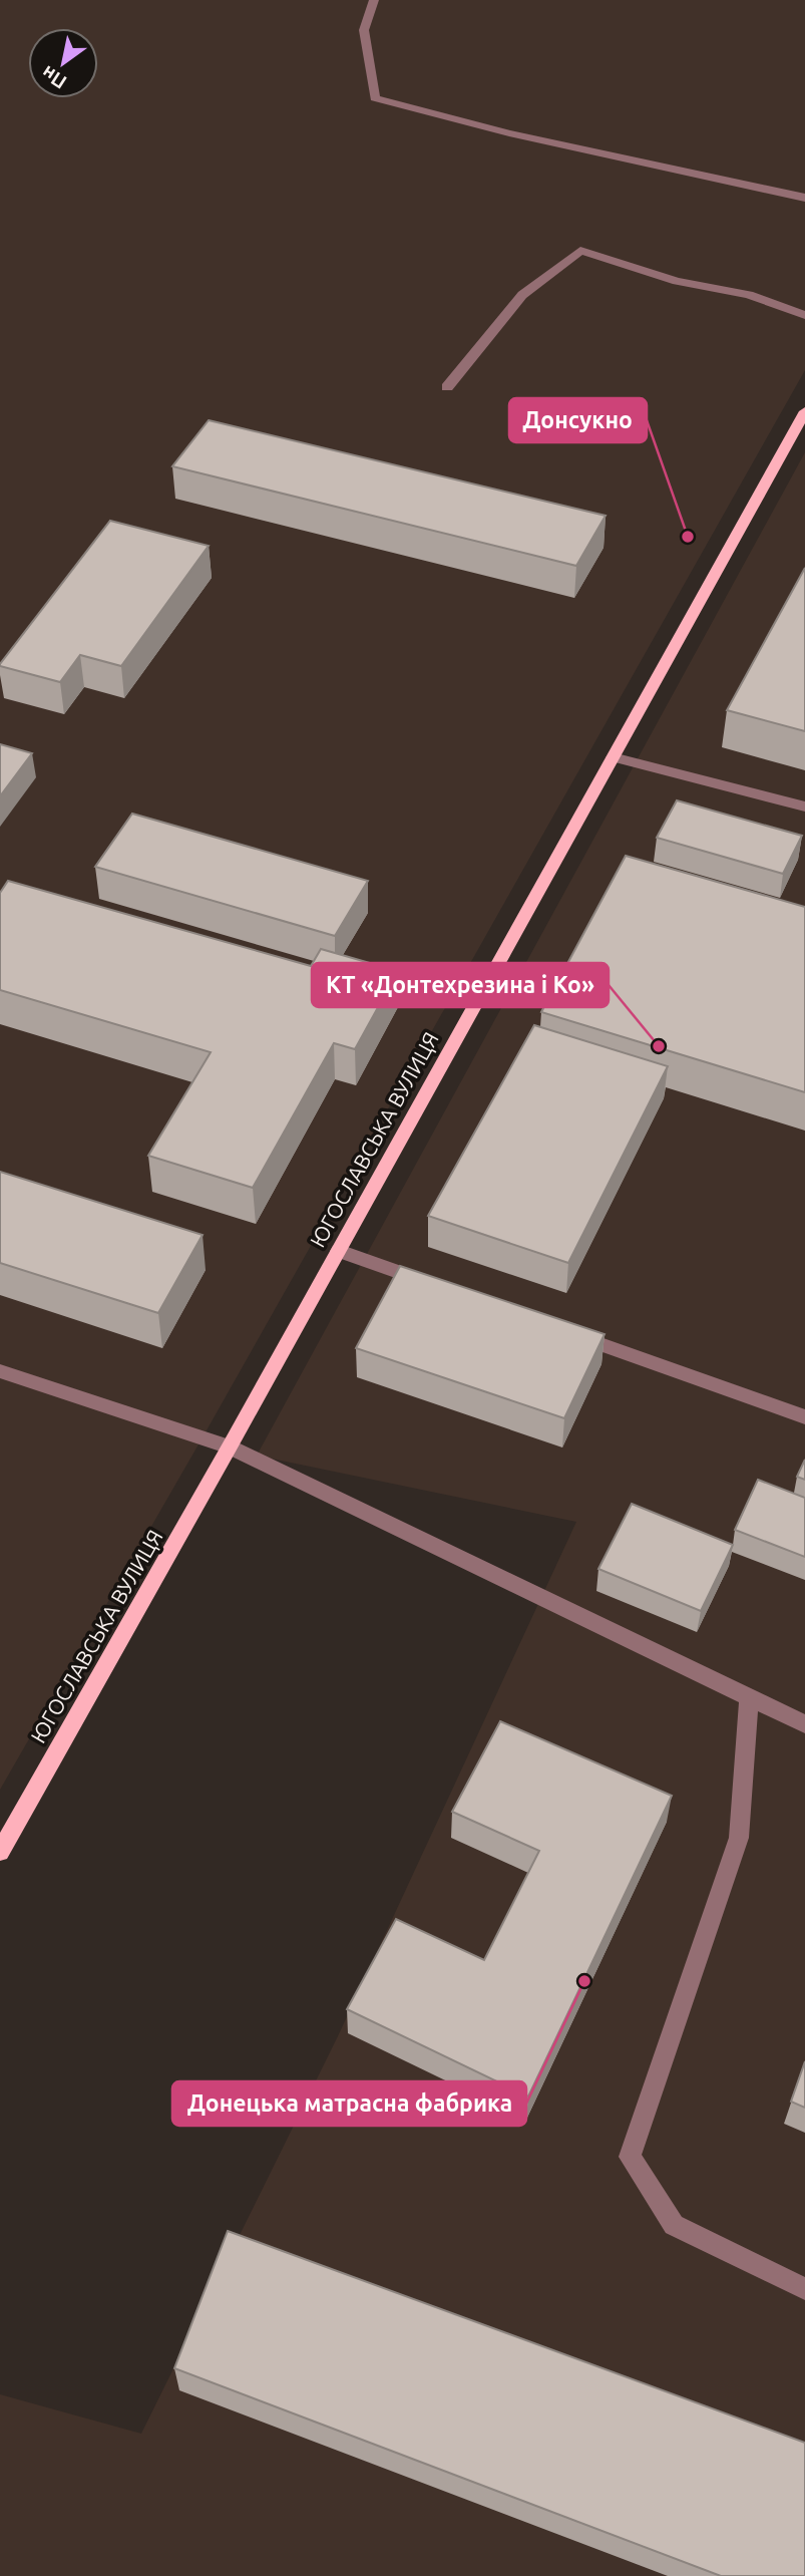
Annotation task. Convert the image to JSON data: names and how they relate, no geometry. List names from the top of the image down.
{
  "streets": {
    "main road": ["ЮГОСЛАВСЬКА ВУЛИЦЯ"]
  },
  "places": ["Донсукно", "КТ «Донтехрезина і Ко»", "Донецька матрасна фабрика"],
  "north": "bottom left"
}
